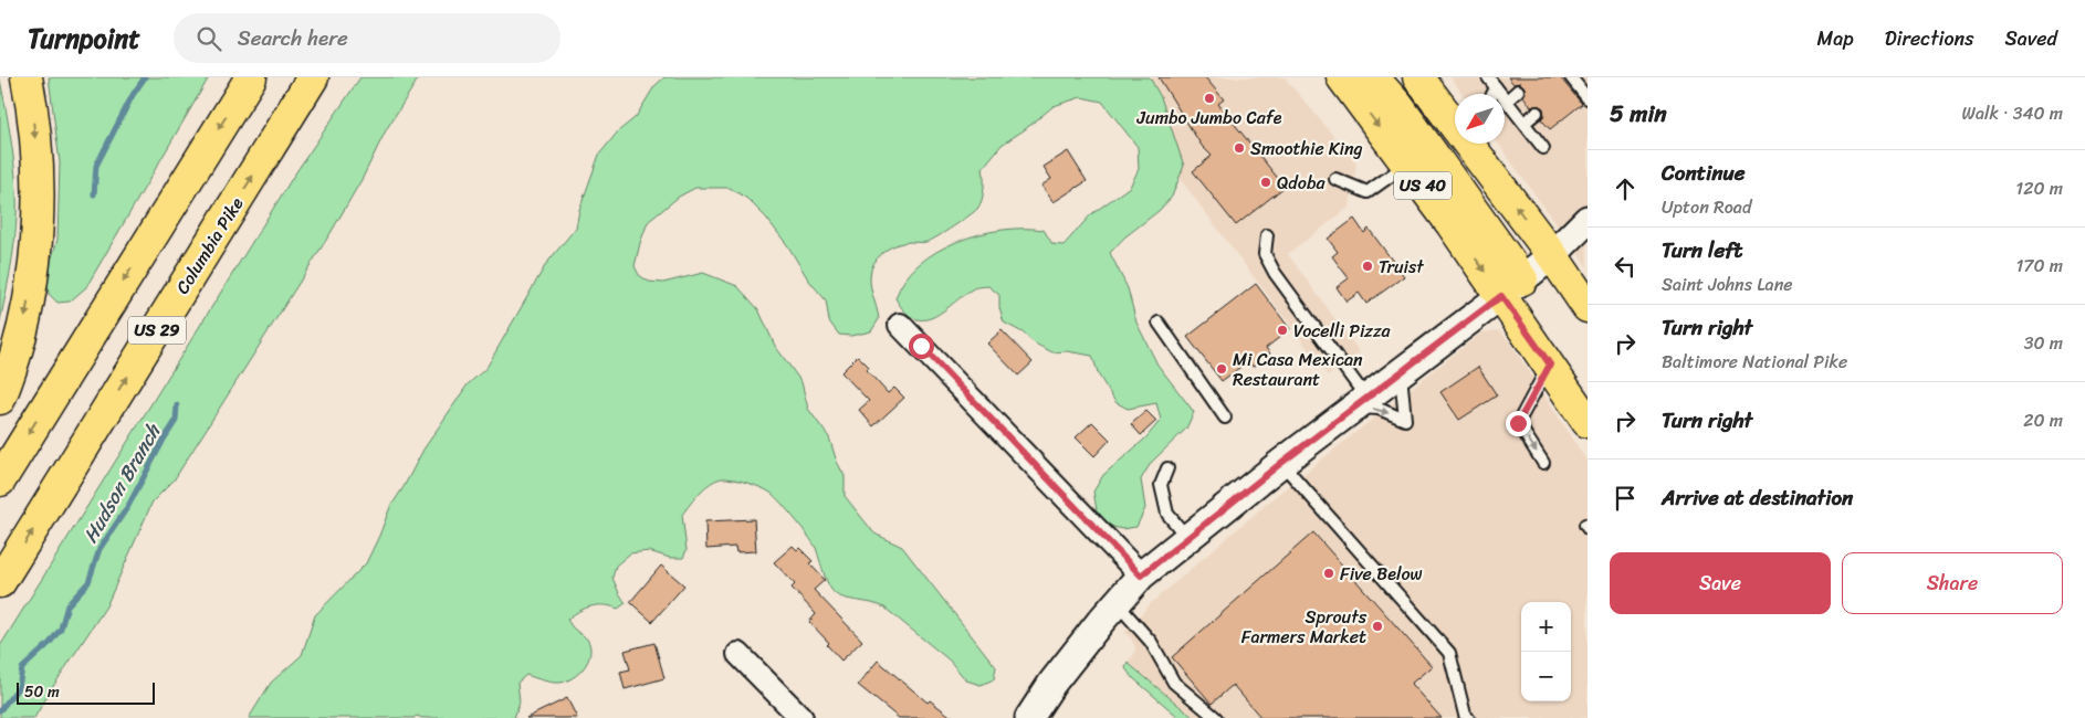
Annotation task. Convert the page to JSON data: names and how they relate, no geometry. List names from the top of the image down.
{
  "streets": {
    "main road": ["US 40", "Columbia Pike", "US 29"]
  },
  "water": ["Hudson Branch"],
  "places": [
    "Jumbo Jumbo Cafe",
    "Smoothie King",
    "Qdoba",
    "Truist",
    "Vocelli Pizza",
    "Mi Casa Mexican Restaurant",
    "Five Below",
    "Sprouts Farmers Market"
  ],
  "scale_bar": "50 m",
  "north": "bottom left",
  "page": {
    "header": "Turnpoint",
    "search": "Search here",
    "nav": ["Map", "Directions", "Saved"],
    "heading": ["5 min", "Walk · 340 m"],
    "list": [
      ["Continue", "Upton Road", "120 m"],
      ["Turn left", "Saint Johns Lane", "170 m"],
      ["Turn right", "Baltimore National Pike", "30 m"],
      ["Turn right", "20 m"],
      "Arrive at destination"
    ],
    "buttons": ["Save", "Share"],
    "map_buttons": ["+", "−"],
    "scale": "50 m"
  }
}
